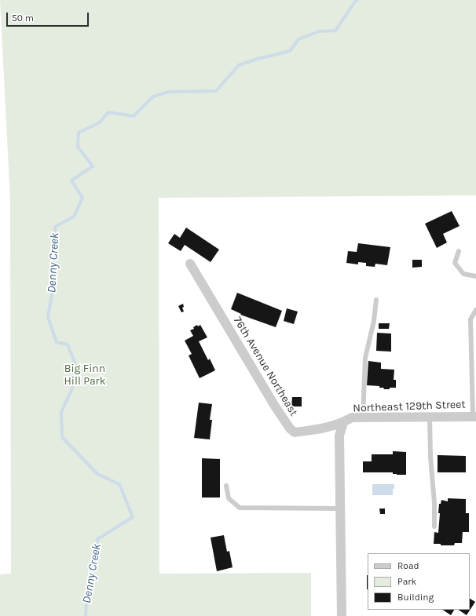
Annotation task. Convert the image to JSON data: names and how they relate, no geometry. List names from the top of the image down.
{
  "streets": {
    "street": ["76th Avenue Northeast", "Northeast 129th Street"]
  },
  "crossings": [
    ["76th Avenue Northeast", "Northeast 129th Street"]
  ],
  "water": ["Denny Creek"],
  "parks": ["Big Finn Hill Park"],
  "legend": ["Road", "Park", "Building"],
  "scale_bar": "50 m"
}
